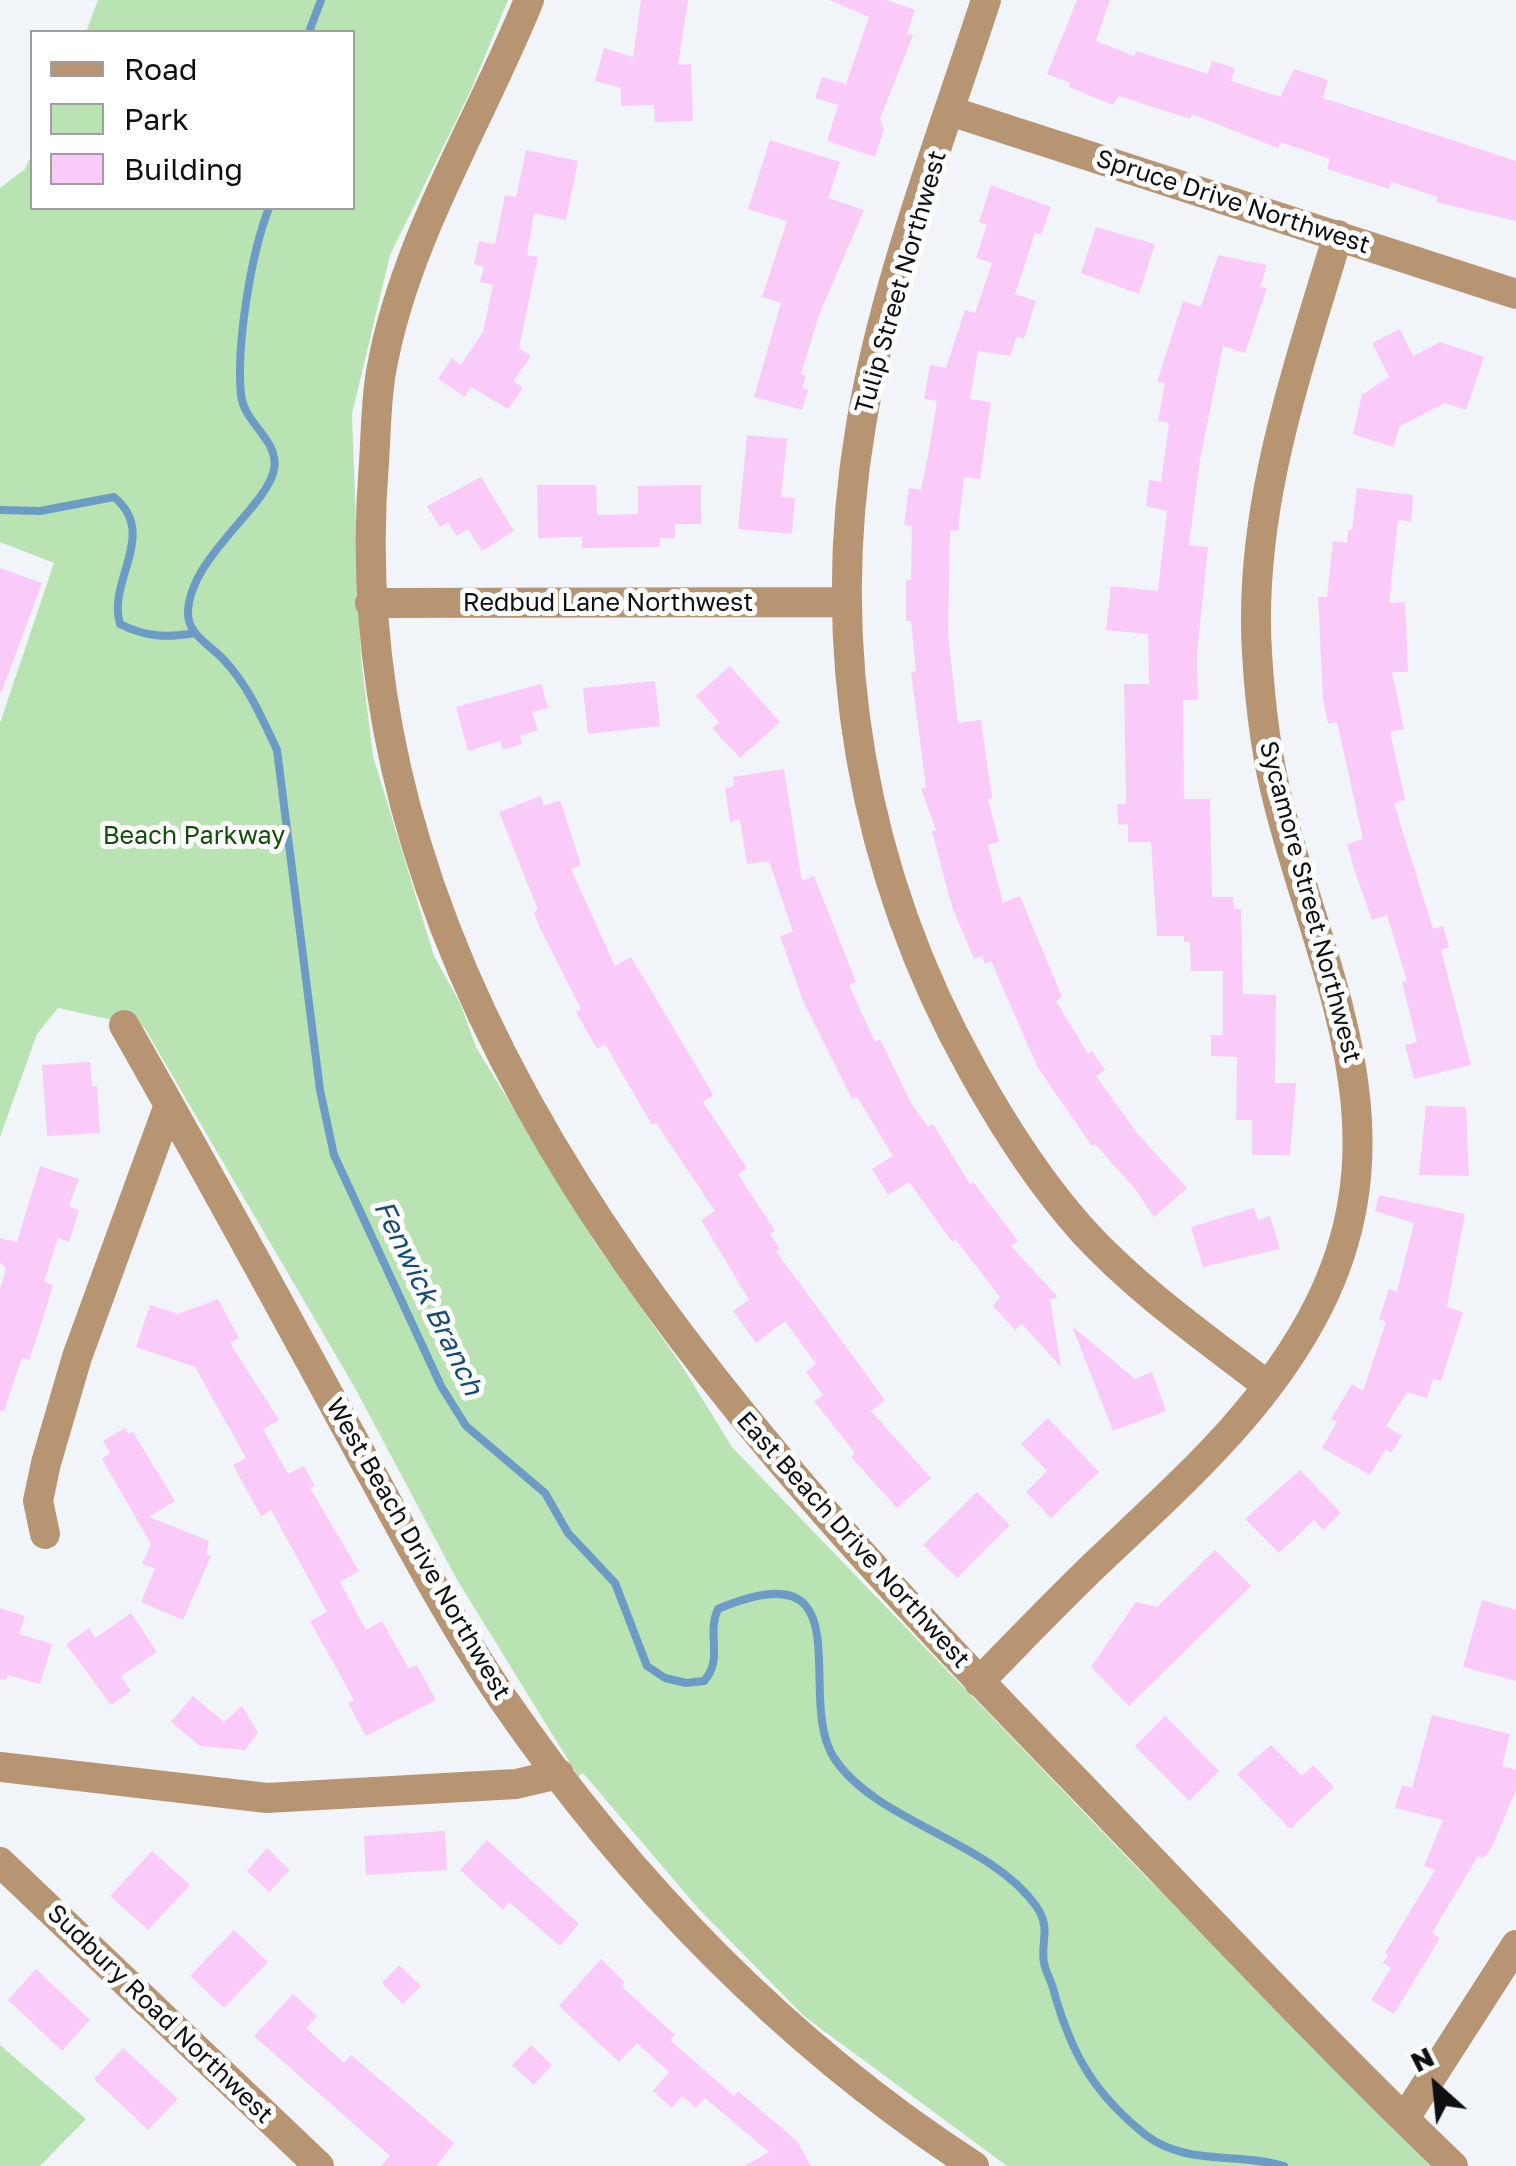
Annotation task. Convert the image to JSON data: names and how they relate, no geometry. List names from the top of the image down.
{
  "streets": {
    "street": [
      "Spruce Drive Northwest",
      "Tulip Street Northwest",
      "Redbud Lane Northwest",
      "Sycamore Street Northwest",
      "East Beach Drive Northwest",
      "West Beach Drive Northwest",
      "Sudbury Road Northwest"
    ]
  },
  "crossings": [
    ["Spruce Drive Northwest", "Tulip Street Northwest"],
    ["Spruce Drive Northwest", "Sycamore Street Northwest"],
    ["Tulip Street Northwest", "Redbud Lane Northwest"],
    ["Tulip Street Northwest", "Sycamore Street Northwest"],
    ["Redbud Lane Northwest", "East Beach Drive Northwest"],
    ["Sycamore Street Northwest", "East Beach Drive Northwest"]
  ],
  "water": ["Fenwick Branch"],
  "parks": ["Beach Parkway"],
  "legend": ["Road", "Park", "Building"],
  "north": "top left"
}
